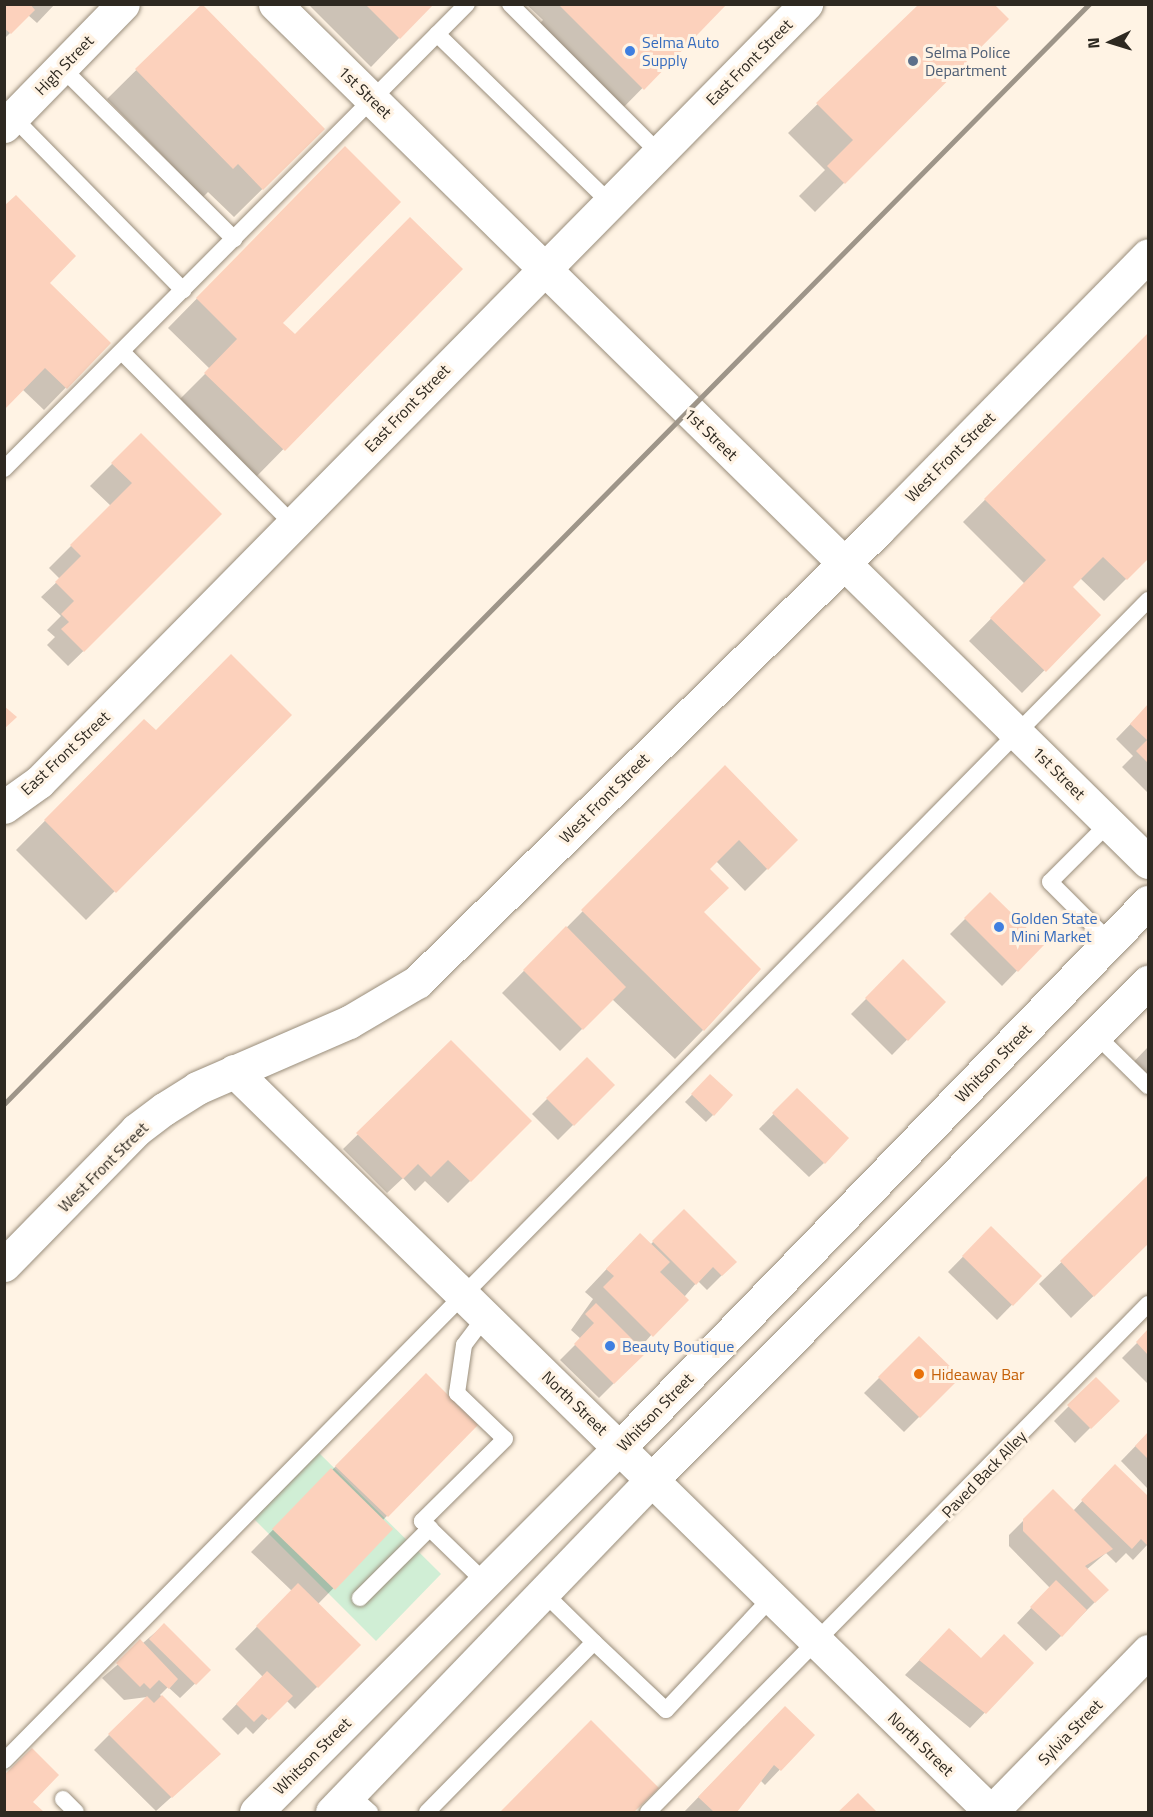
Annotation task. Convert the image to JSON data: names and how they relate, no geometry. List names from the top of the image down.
{
  "streets": {
    "street": [
      "East Front Street",
      "High Street",
      "1st Street",
      "West Front Street",
      "Whitson Street",
      "North Street",
      "Sylvia Street"
    ],
    "lane": ["Paved Back Alley"]
  },
  "crossings": [
    ["East Front Street", "1st Street"],
    ["1st Street", "West Front Street"],
    ["West Front Street", "North Street"],
    ["Whitson Street", "North Street"],
    ["North Street", "Paved Back Alley"],
    ["North Street", "Sylvia Street"]
  ],
  "places": [
    "Selma Auto Supply",
    "Selma Police Department",
    "Golden State Mini Market",
    "Beauty Boutique",
    "Hideaway Bar"
  ],
  "north": "left"
}
